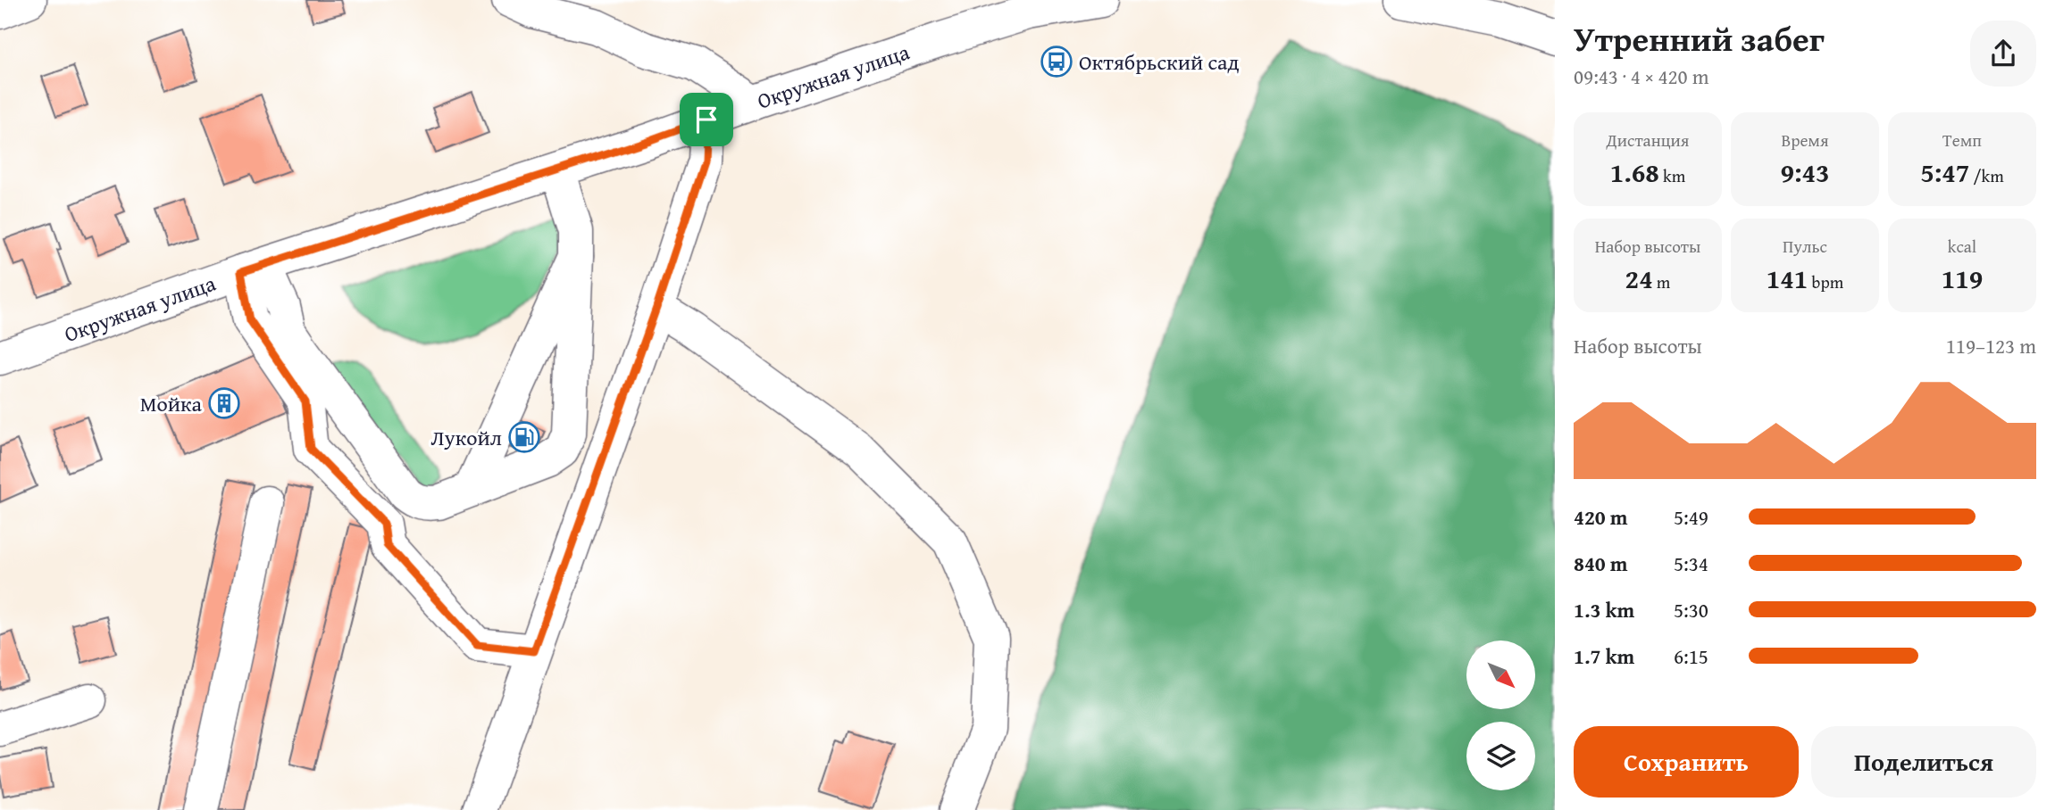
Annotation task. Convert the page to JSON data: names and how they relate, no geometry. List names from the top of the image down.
{
  "streets": {
    "main road": ["Окружная улица"]
  },
  "places": {
    "bus stop": ["Октябрьский сад"],
    "building": ["Мойка"],
    "fuel station": ["Лукойл"]
  },
  "north": "bottom right",
  "page": {
    "heading": ["Утренний забег", "09:43 · 4 × 420 m"],
    "stats": [
      ["Дистанция", "1.68 km"],
      ["Время", "9:43"],
      ["Темп", "5:47 /km"],
      ["Набор высоты", "24 m"],
      ["Пульс", "141 bpm"],
      ["kcal", "119"]
    ],
    "chart": ["Набор высоты", "119–123 m"],
    "list": [
      {
        "name": "420 m",
        "note": "5:49"
      },
      {
        "name": "840 m",
        "note": "5:34"
      },
      {
        "name": "1.3 km",
        "note": "5:30"
      },
      {
        "name": "1.7 km",
        "note": "6:15"
      }
    ],
    "buttons": ["Сохранить", "Поделиться"]
  }
}
